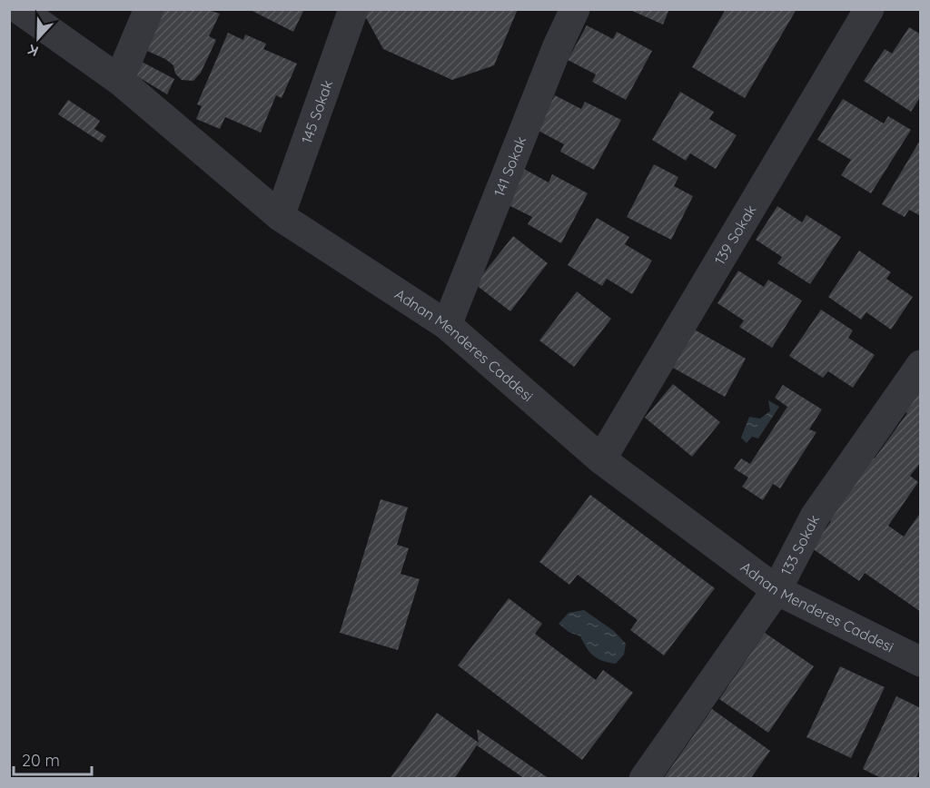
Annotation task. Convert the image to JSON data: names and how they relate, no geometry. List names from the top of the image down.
{
  "streets": {
    "street": [
      "145 Sokak",
      "141 Sokak",
      "139 Sokak",
      "Adnan Menderes Caddesi",
      "133 Sokak"
    ]
  },
  "crossings": [
    ["145 Sokak", "Adnan Menderes Caddesi"],
    ["141 Sokak", "Adnan Menderes Caddesi"],
    ["139 Sokak", "Adnan Menderes Caddesi"],
    ["Adnan Menderes Caddesi", "133 Sokak"]
  ],
  "scale_bar": "20 m",
  "north": "bottom"
}
